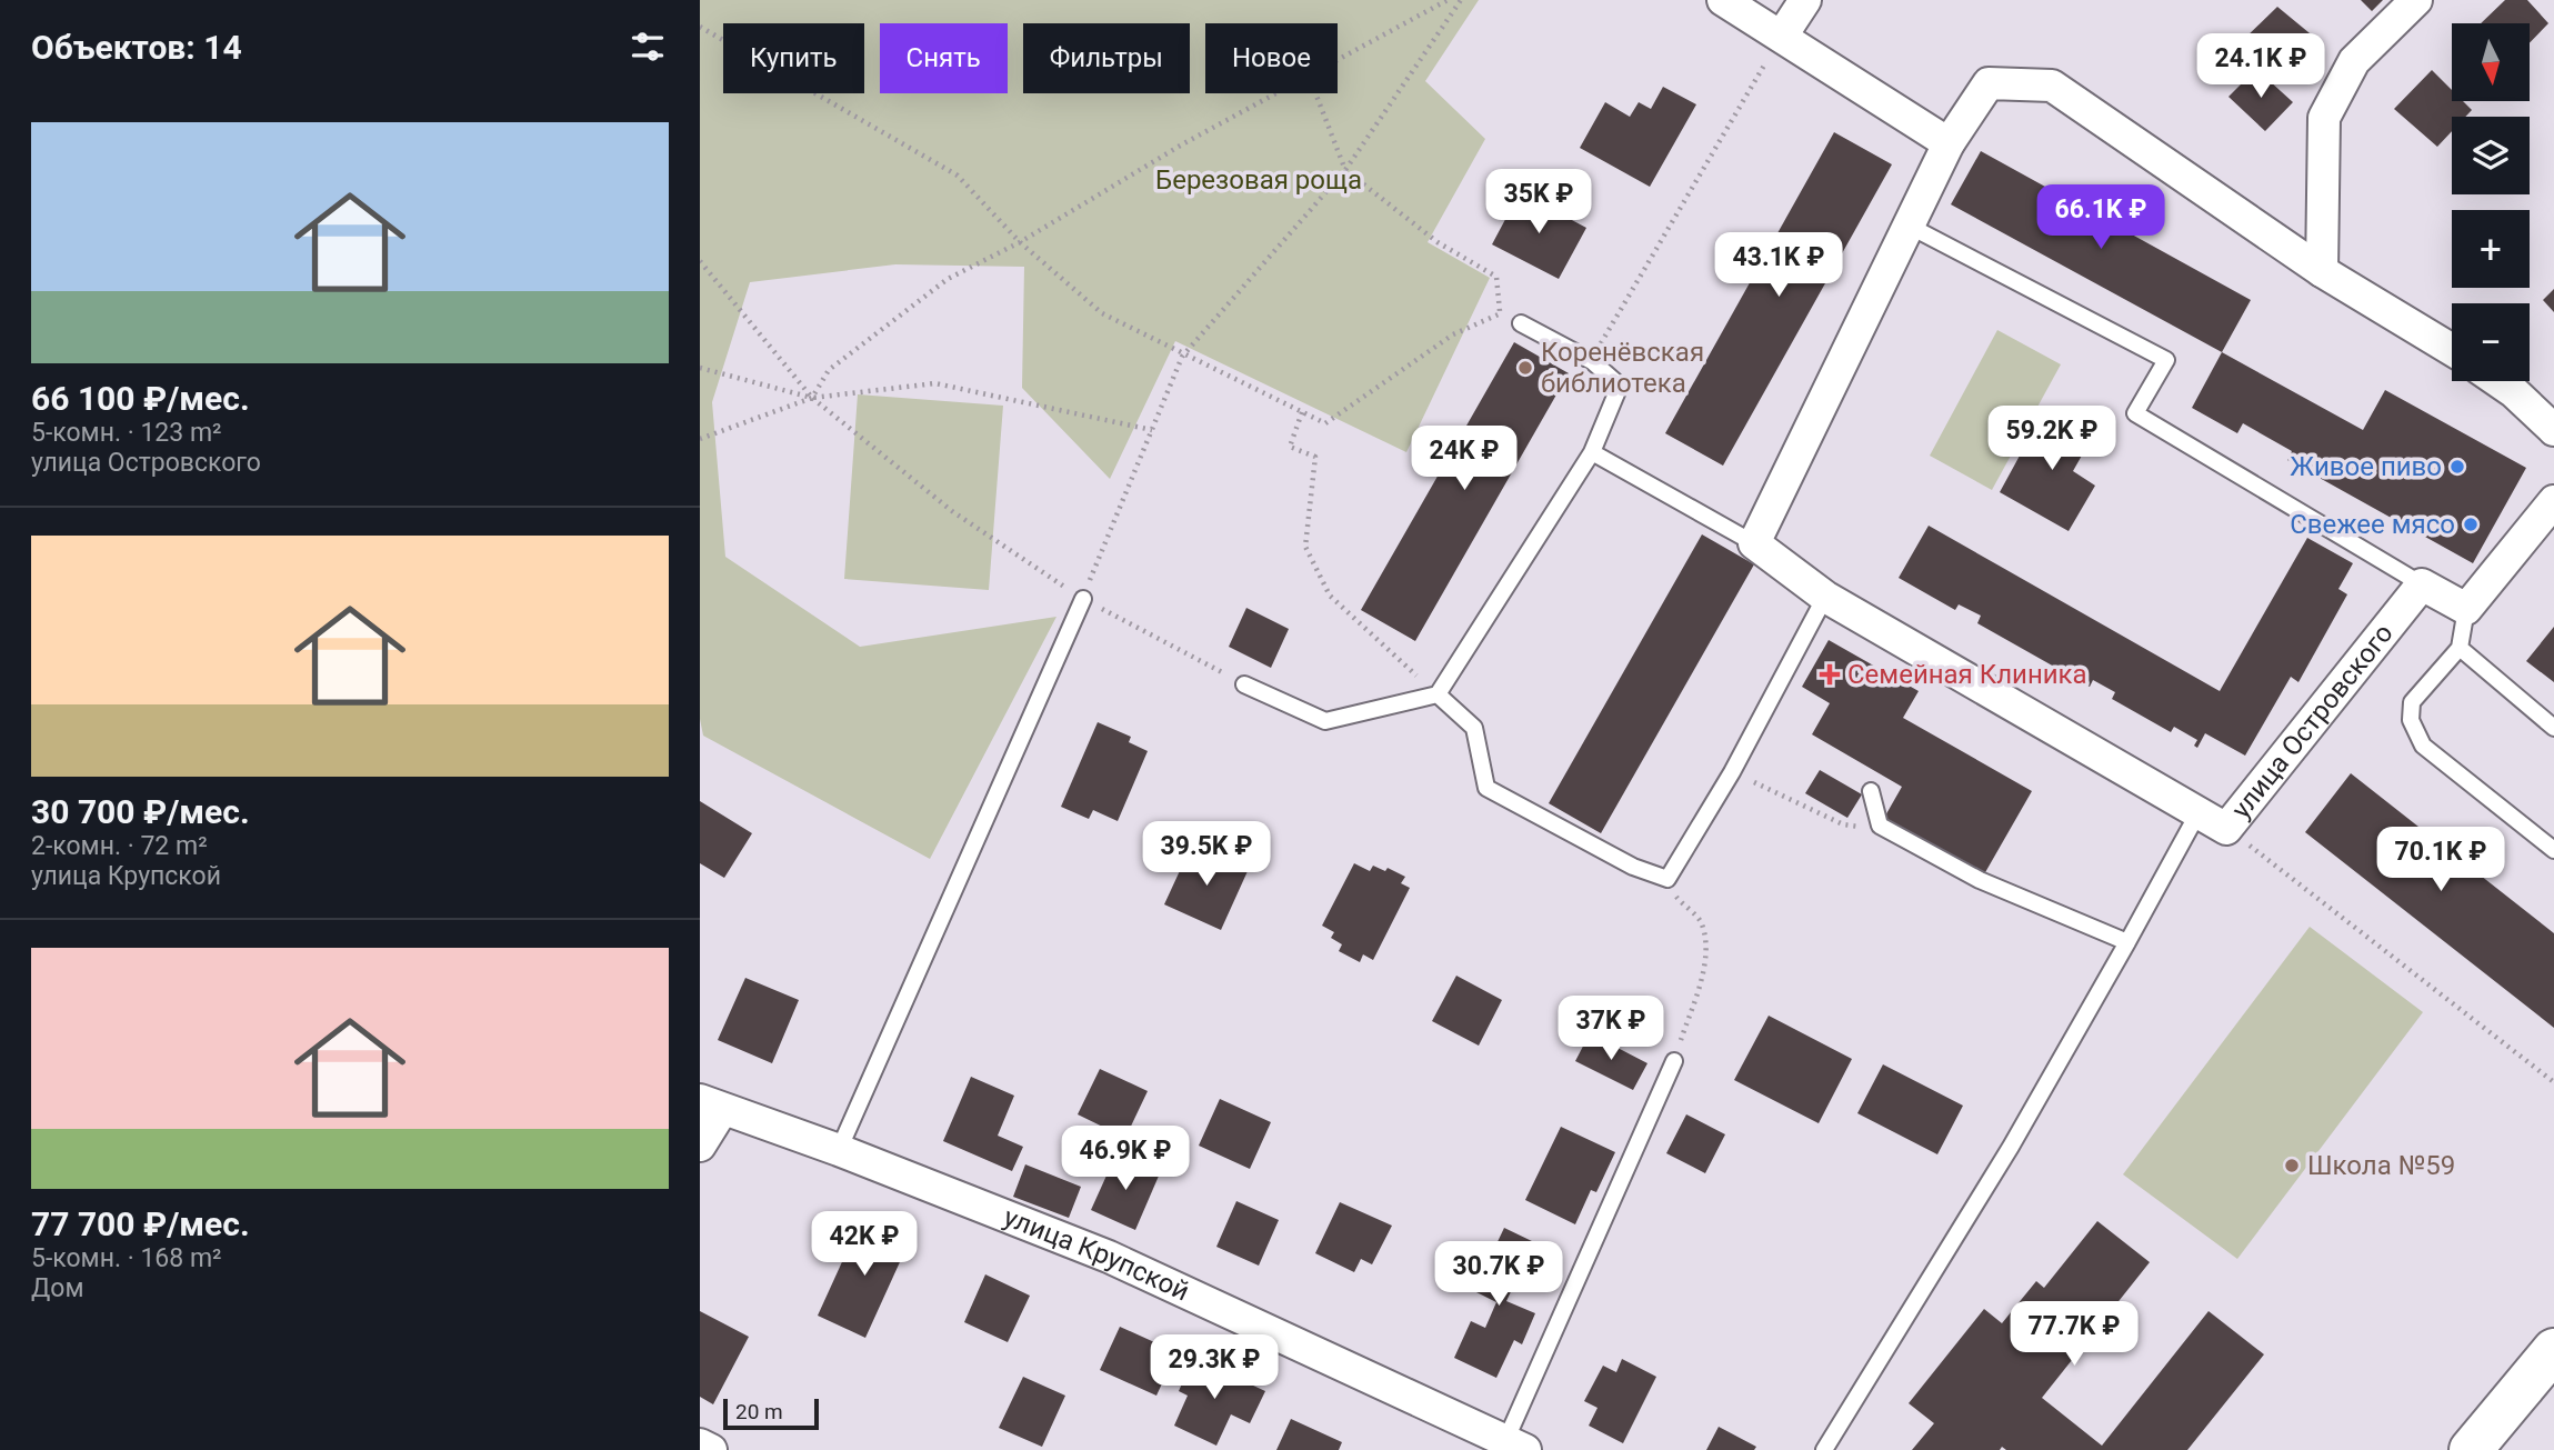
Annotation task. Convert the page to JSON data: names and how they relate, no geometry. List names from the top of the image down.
{
  "streets": {
    "street": ["улица Островского", "улица Крупской"]
  },
  "parks": ["Березовая роща"],
  "places": {
    "other": [
      "Коренёвская библиотека",
      "Живое пиво",
      "Свежее мясо",
      "Школа №59"
    ],
    "health": ["Семейная Клиника"]
  },
  "scale_bar": "20 m",
  "north": "bottom",
  "page": {
    "heading": "Объектов: 14",
    "map_buttons": ["+", "−"],
    "chip": [
      "Купить",
      "Снять",
      "Фильтры",
      "Новое"
    ],
    "price": [
      "24.1K ₽",
      "35K ₽",
      "66.1K ₽",
      "43.1K ₽",
      "59.2K ₽",
      "24K ₽",
      "39.5K ₽",
      "70.1K ₽",
      "37K ₽",
      "46.9K ₽",
      "42K ₽",
      "30.7K ₽",
      "77.7K ₽",
      "29.3K ₽"
    ],
    "list": [
      {
        "name": "66 100 ₽/мес.",
        "note": "5-комн. · 123 m² · улица Островского"
      },
      {
        "name": "30 700 ₽/мес.",
        "note": "2-комн. · 72 m² · улица Крупской"
      },
      {
        "name": "77 700 ₽/мес.",
        "note": "5-комн. · 168 m² · Дом"
      }
    ],
    "scale": "20 m"
  }
}
